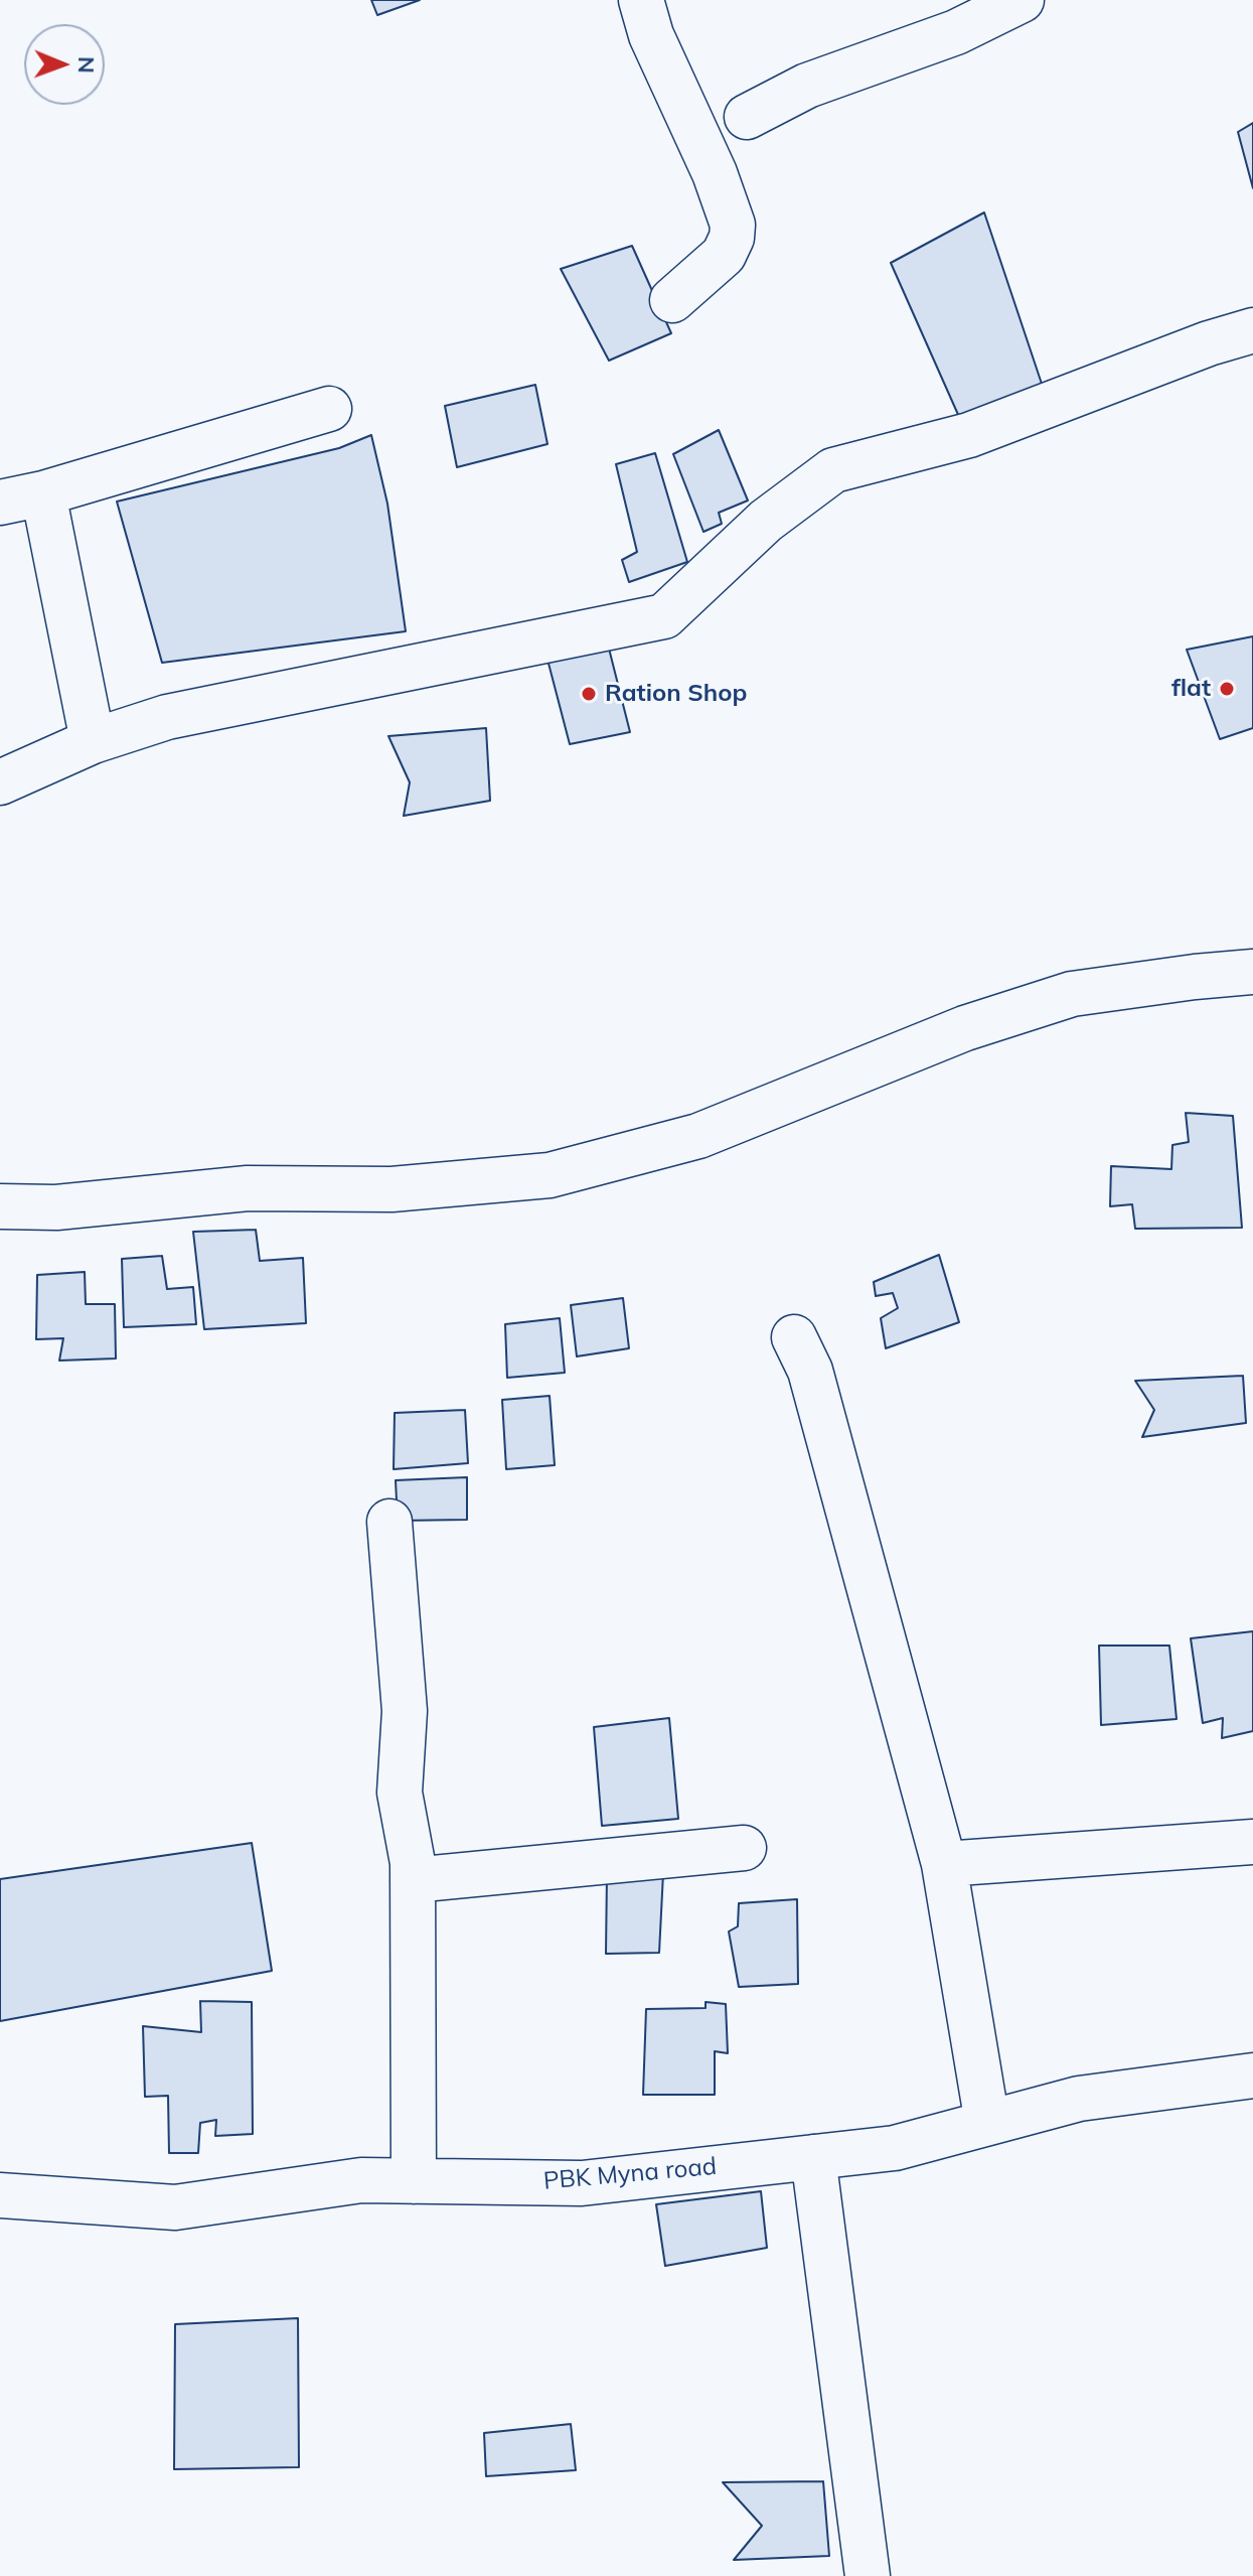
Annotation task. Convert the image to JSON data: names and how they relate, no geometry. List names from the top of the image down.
{
  "streets": {
    "street": ["PBK Myna road"]
  },
  "places": ["flat", "Ration Shop"],
  "north": "right"
}
